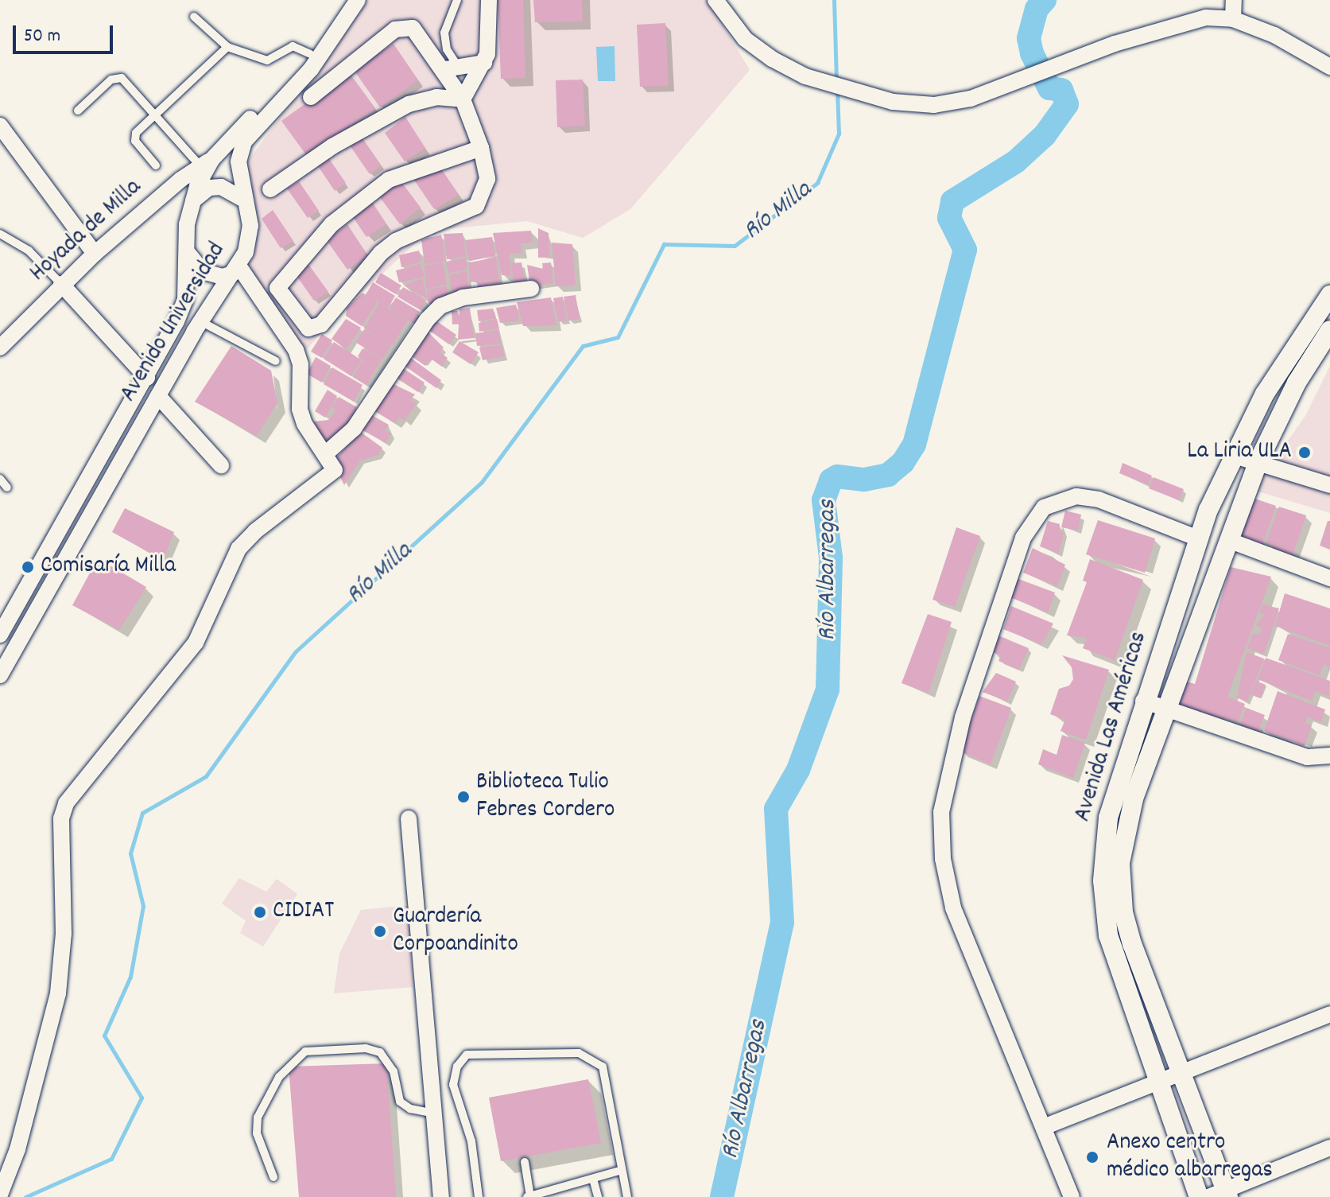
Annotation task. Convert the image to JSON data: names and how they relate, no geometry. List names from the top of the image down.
{
  "streets": {
    "street": ["Hoyada de Milla", "Avenido Universidad", "Avenida Las Américas"]
  },
  "crossings": [
    ["Hoyada de Milla", "Avenido Universidad"]
  ],
  "water": ["Río Milla", "Río Albarregas"],
  "places": [
    "La Liria ULA",
    "Comisaría Milla",
    "Biblioteca Tulio Febres Cordero",
    "CIDIAT",
    "Guardería Corpoandinito",
    "Anexo centro médico albarregas"
  ],
  "scale_bar": "50 m"
}
